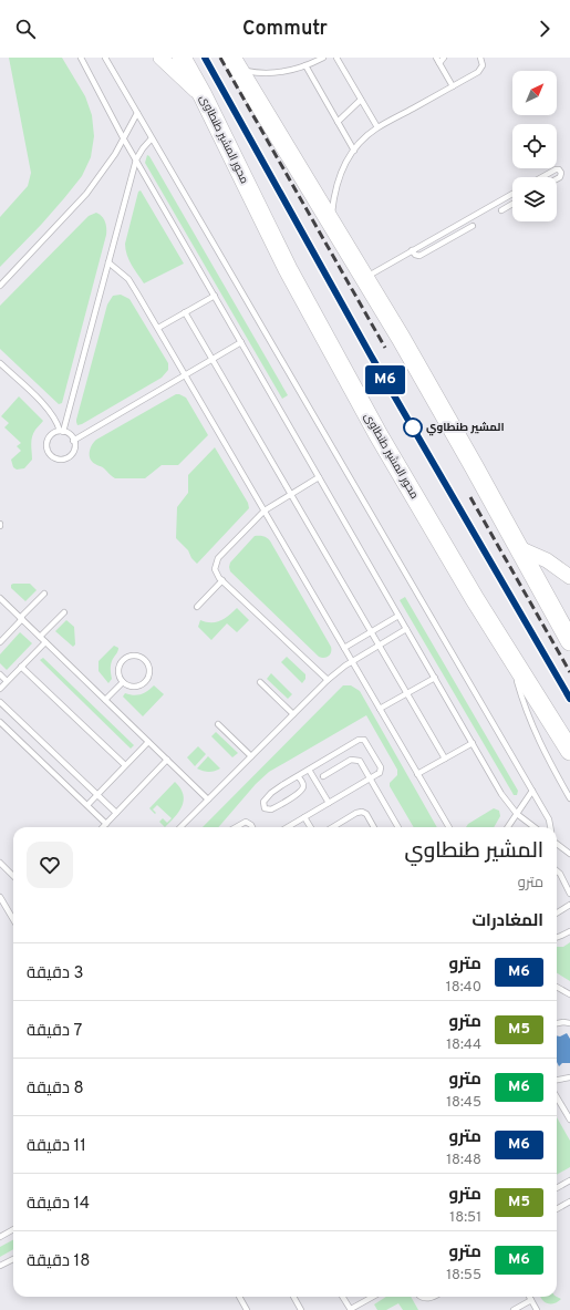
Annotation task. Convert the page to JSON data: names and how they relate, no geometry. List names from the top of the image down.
{
  "streets": {
    "highway": ["محور المشير طنطاوى"]
  },
  "places": ["المشير طنطاوي"],
  "lines": ["metro line M6"],
  "north": "top right",
  "page": {
    "header": "Commutr",
    "on_map": "M6",
    "heading": [
      ["المشير طنطاوي", "مترو"],
      "المغادرات"
    ],
    "list": [
      {
        "mark": "M6",
        "name": "مترو",
        "note": "18:40",
        "value": "3 دقيقة"
      },
      {
        "mark": "M5",
        "name": "مترو",
        "note": "18:44",
        "value": "7 دقيقة"
      },
      {
        "mark": "M6",
        "name": "مترو",
        "note": "18:45",
        "value": "8 دقيقة"
      },
      {
        "mark": "M6",
        "name": "مترو",
        "note": "18:48",
        "value": "11 دقيقة"
      },
      {
        "mark": "M5",
        "name": "مترو",
        "note": "18:51",
        "value": "14 دقيقة"
      },
      {
        "mark": "M6",
        "name": "مترو",
        "note": "18:55",
        "value": "18 دقيقة"
      }
    ]
  }
}
